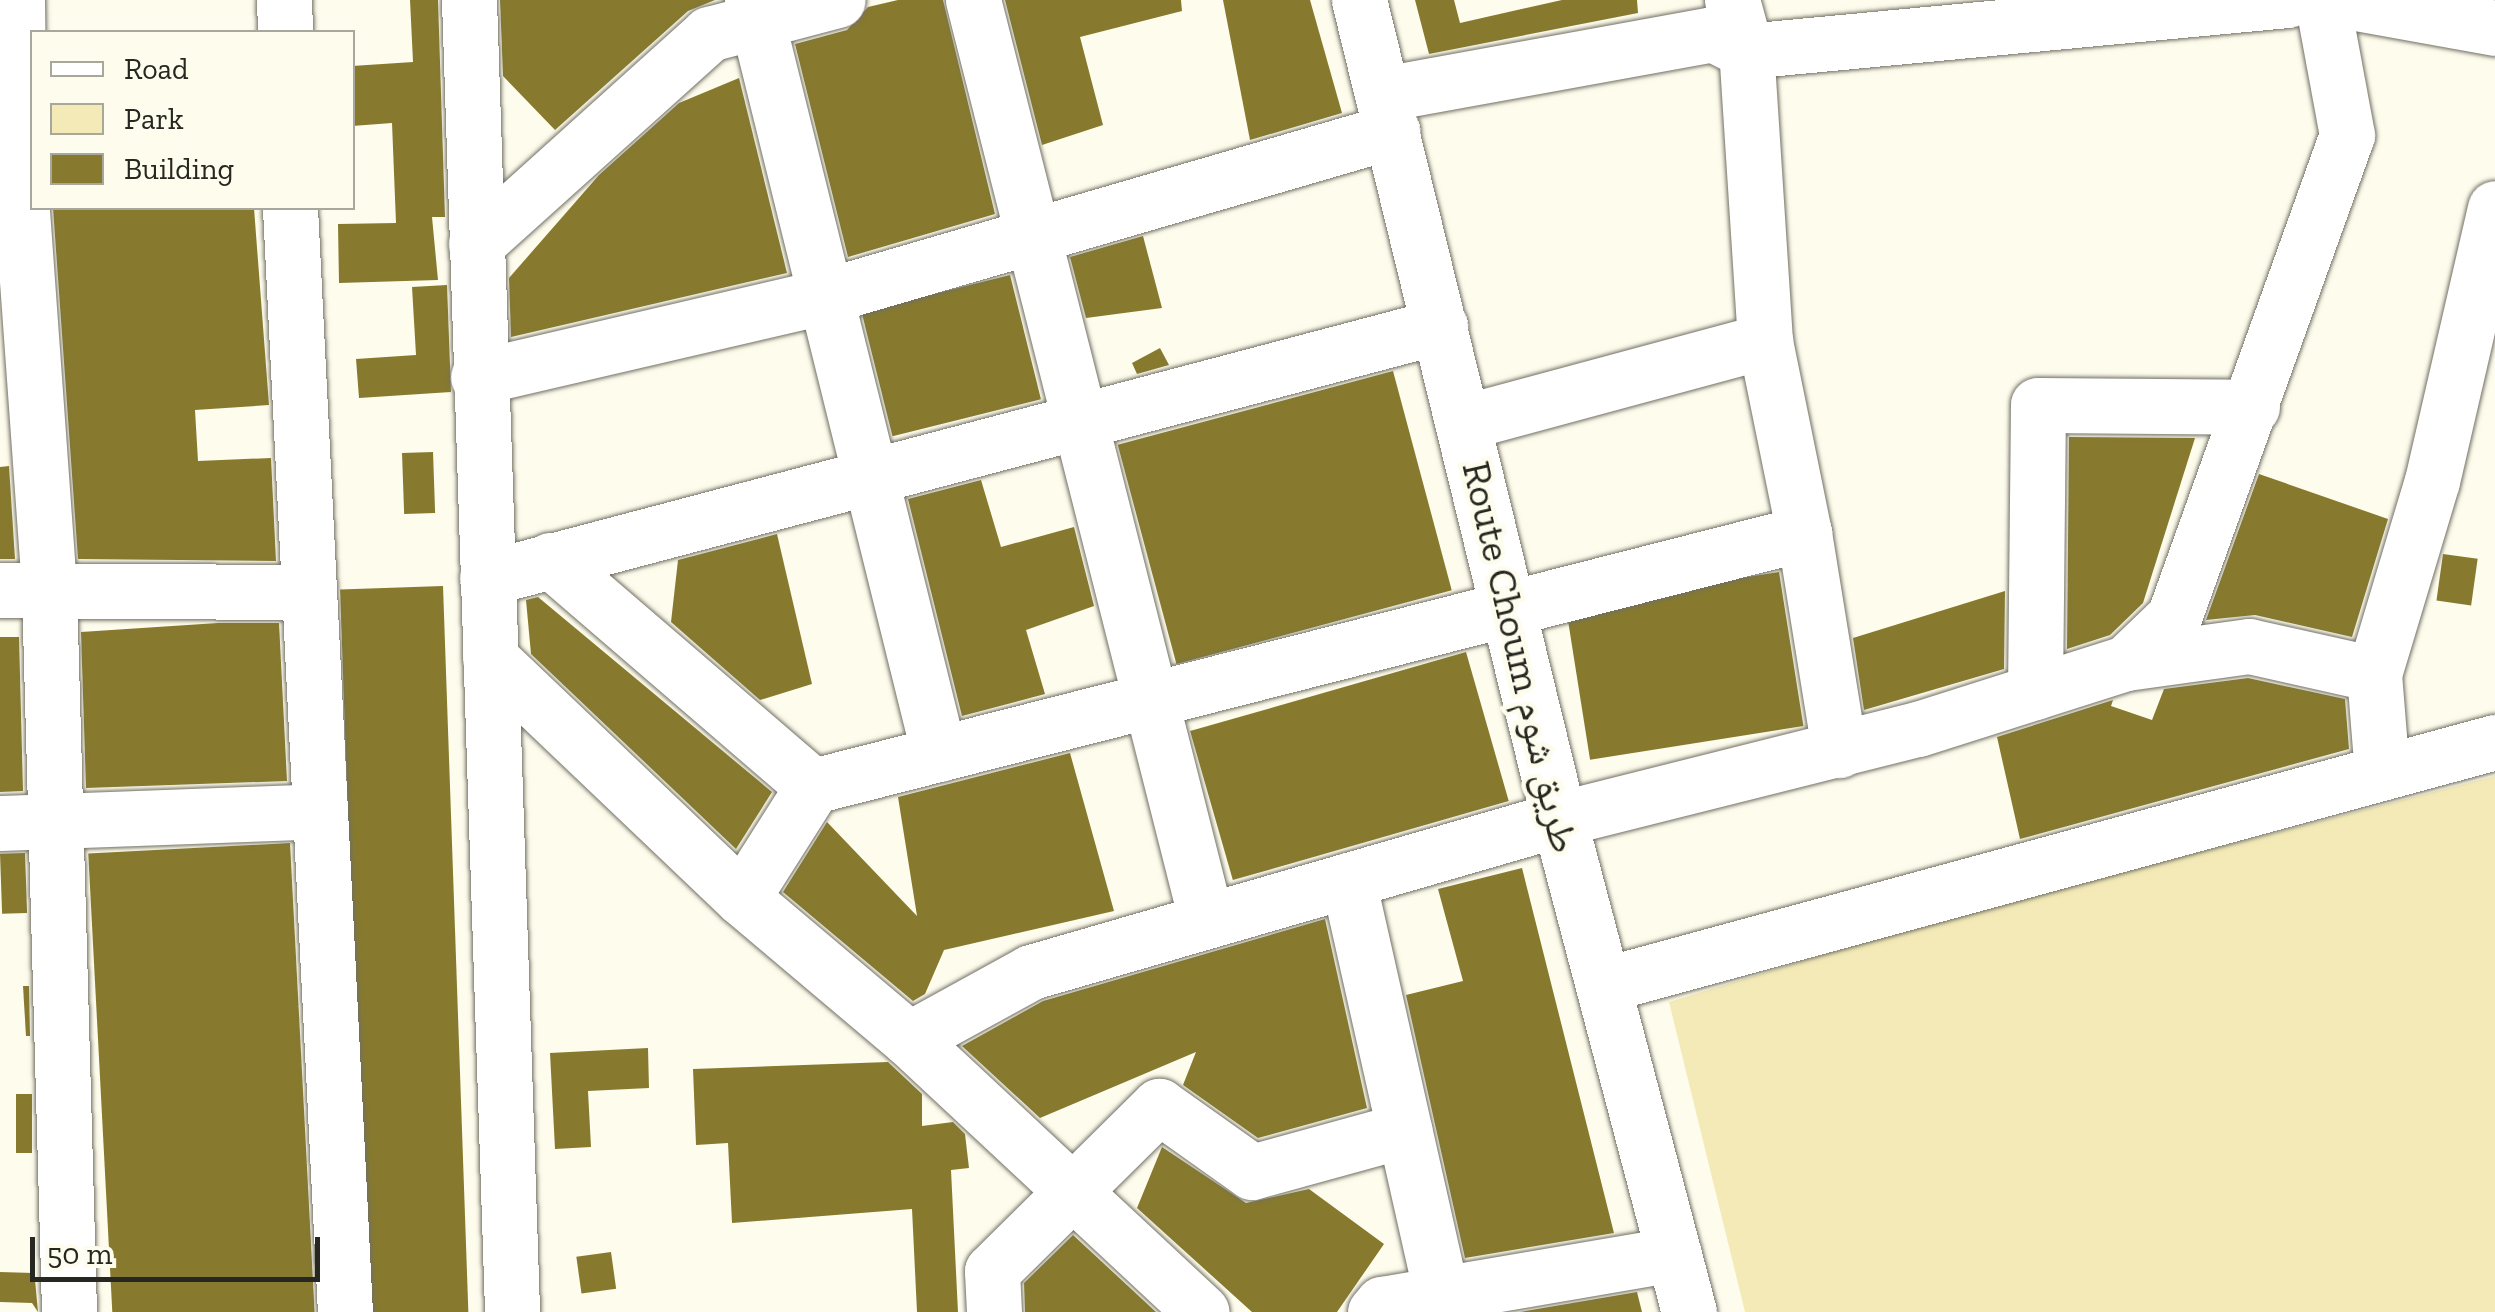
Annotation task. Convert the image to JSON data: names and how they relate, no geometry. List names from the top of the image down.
{
  "streets": {
    "main road": ["Route Choum طريق شوم"]
  },
  "legend": ["Road", "Park", "Building"],
  "scale_bar": "50 m"
}
